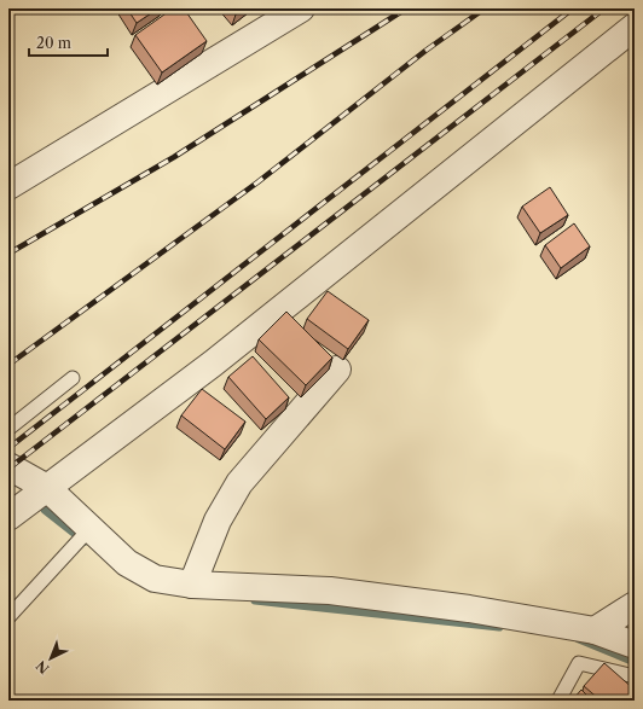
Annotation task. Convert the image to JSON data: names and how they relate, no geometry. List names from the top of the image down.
{
  "scale_bar": "20 m",
  "north": "bottom left"
}
